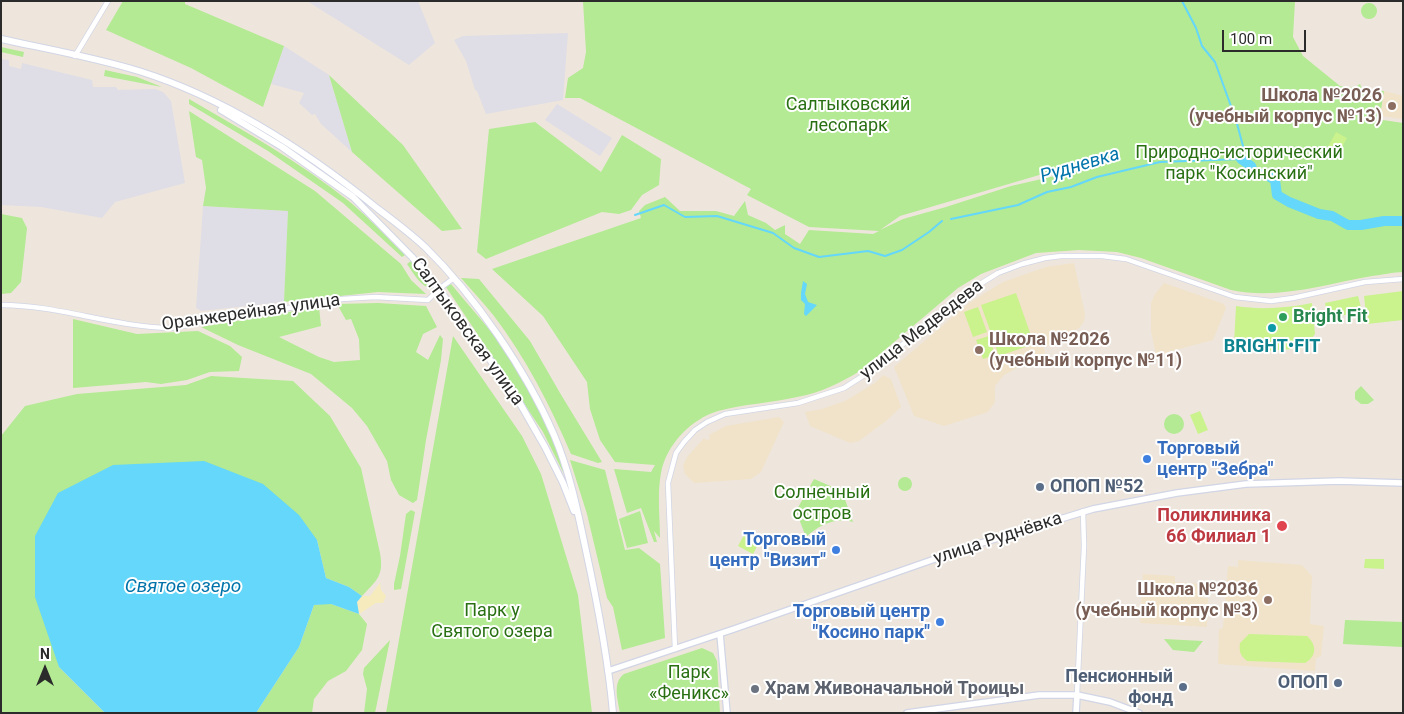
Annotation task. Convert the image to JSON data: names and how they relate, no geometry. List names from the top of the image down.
{
  "streets": {
    "main road": ["Салтыковская улица"],
    "street": ["Оранжерейная улица", "улица Медведева", "улица Руднёвка"]
  },
  "crossings": [
    ["Оранжерейная улица", "Салтыковская улица"],
    ["улица Медведева", "улица Руднёвка"],
    ["Салтыковская улица", "улица Руднёвка"]
  ],
  "water": ["Рудневка", "Святое озеро"],
  "parks": [
    "Салтыковский лесопарк",
    "Природно-исторический парк \"Косинский\"",
    "Солнечный остров",
    "Парк у Святого озера",
    "Парк «Феникс»"
  ],
  "places": [
    "Школа №2026 (учебный корпус №13)",
    "Bright Fit",
    "BRIGHT•FIT",
    "Школа №2026 (учебный корпус №11)",
    "Торговый центр \"Зебра\"",
    "ОПОП №52",
    "Поликлиника 66 Филиал 1",
    "Торговый центр \"Визит\"",
    "Школа №2036 (учебный корпус №3)",
    "Торговый центр \"Косино парк\"",
    "ОПОП",
    "Пенсионный фонд",
    "Храм Живоначальной Троицы"
  ],
  "scale_bar": "100 m",
  "north": "top"
}
